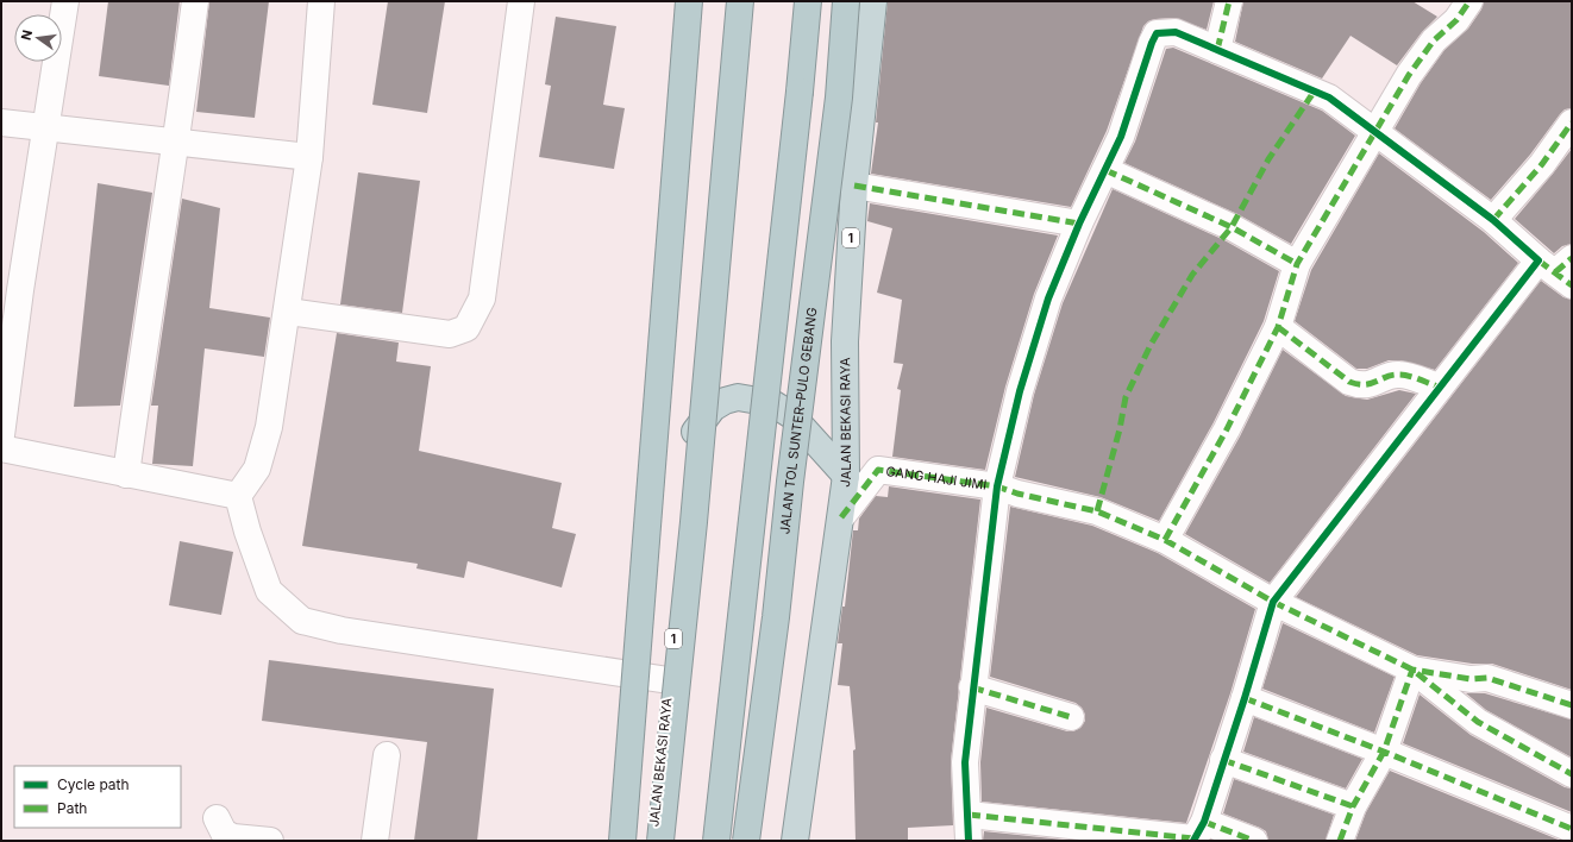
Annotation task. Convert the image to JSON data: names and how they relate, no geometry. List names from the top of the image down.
{
  "streets": {
    "highway": ["1", "JALAN TOL SUNTER–PULO GEBANG", "JALAN BEKASI RAYA"],
    "street": ["GANG HAJI JIMI"]
  },
  "crossings": [
    ["JALAN BEKASI RAYA", "GANG HAJI JIMI"]
  ],
  "legend": ["Cycle path", "Path"],
  "north": "left"
}
